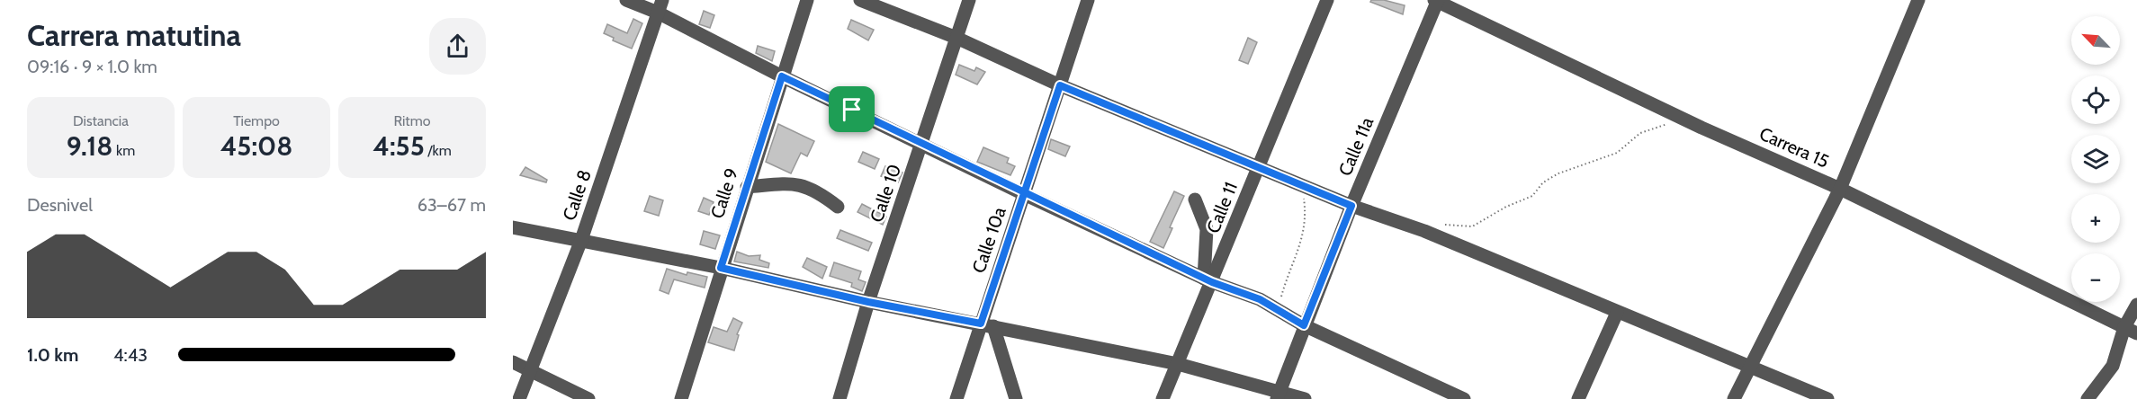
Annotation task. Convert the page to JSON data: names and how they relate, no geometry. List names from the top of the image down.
{
  "streets": {
    "street": [
      "Calle 11a",
      "Carrera 15",
      "Calle 9",
      "Calle 10",
      "Calle 8",
      "Calle 11",
      "Calle 10a"
    ]
  },
  "crossings": [
    ["Calle 11a", "Carrera 15"]
  ],
  "north": "top left",
  "page": {
    "heading": ["Carrera matutina", "09:16 · 9 × 1.0 km"],
    "map_buttons": ["+", "−"],
    "stats": [
      ["Distancia", "9.18 km"],
      ["Tiempo", "45:08"],
      ["Ritmo", "4:55 /km"]
    ],
    "chart": ["Desnivel", "63–67 m"],
    "list": [
      {
        "name": "1.0 km",
        "note": "4:43"
      }
    ]
  }
}
